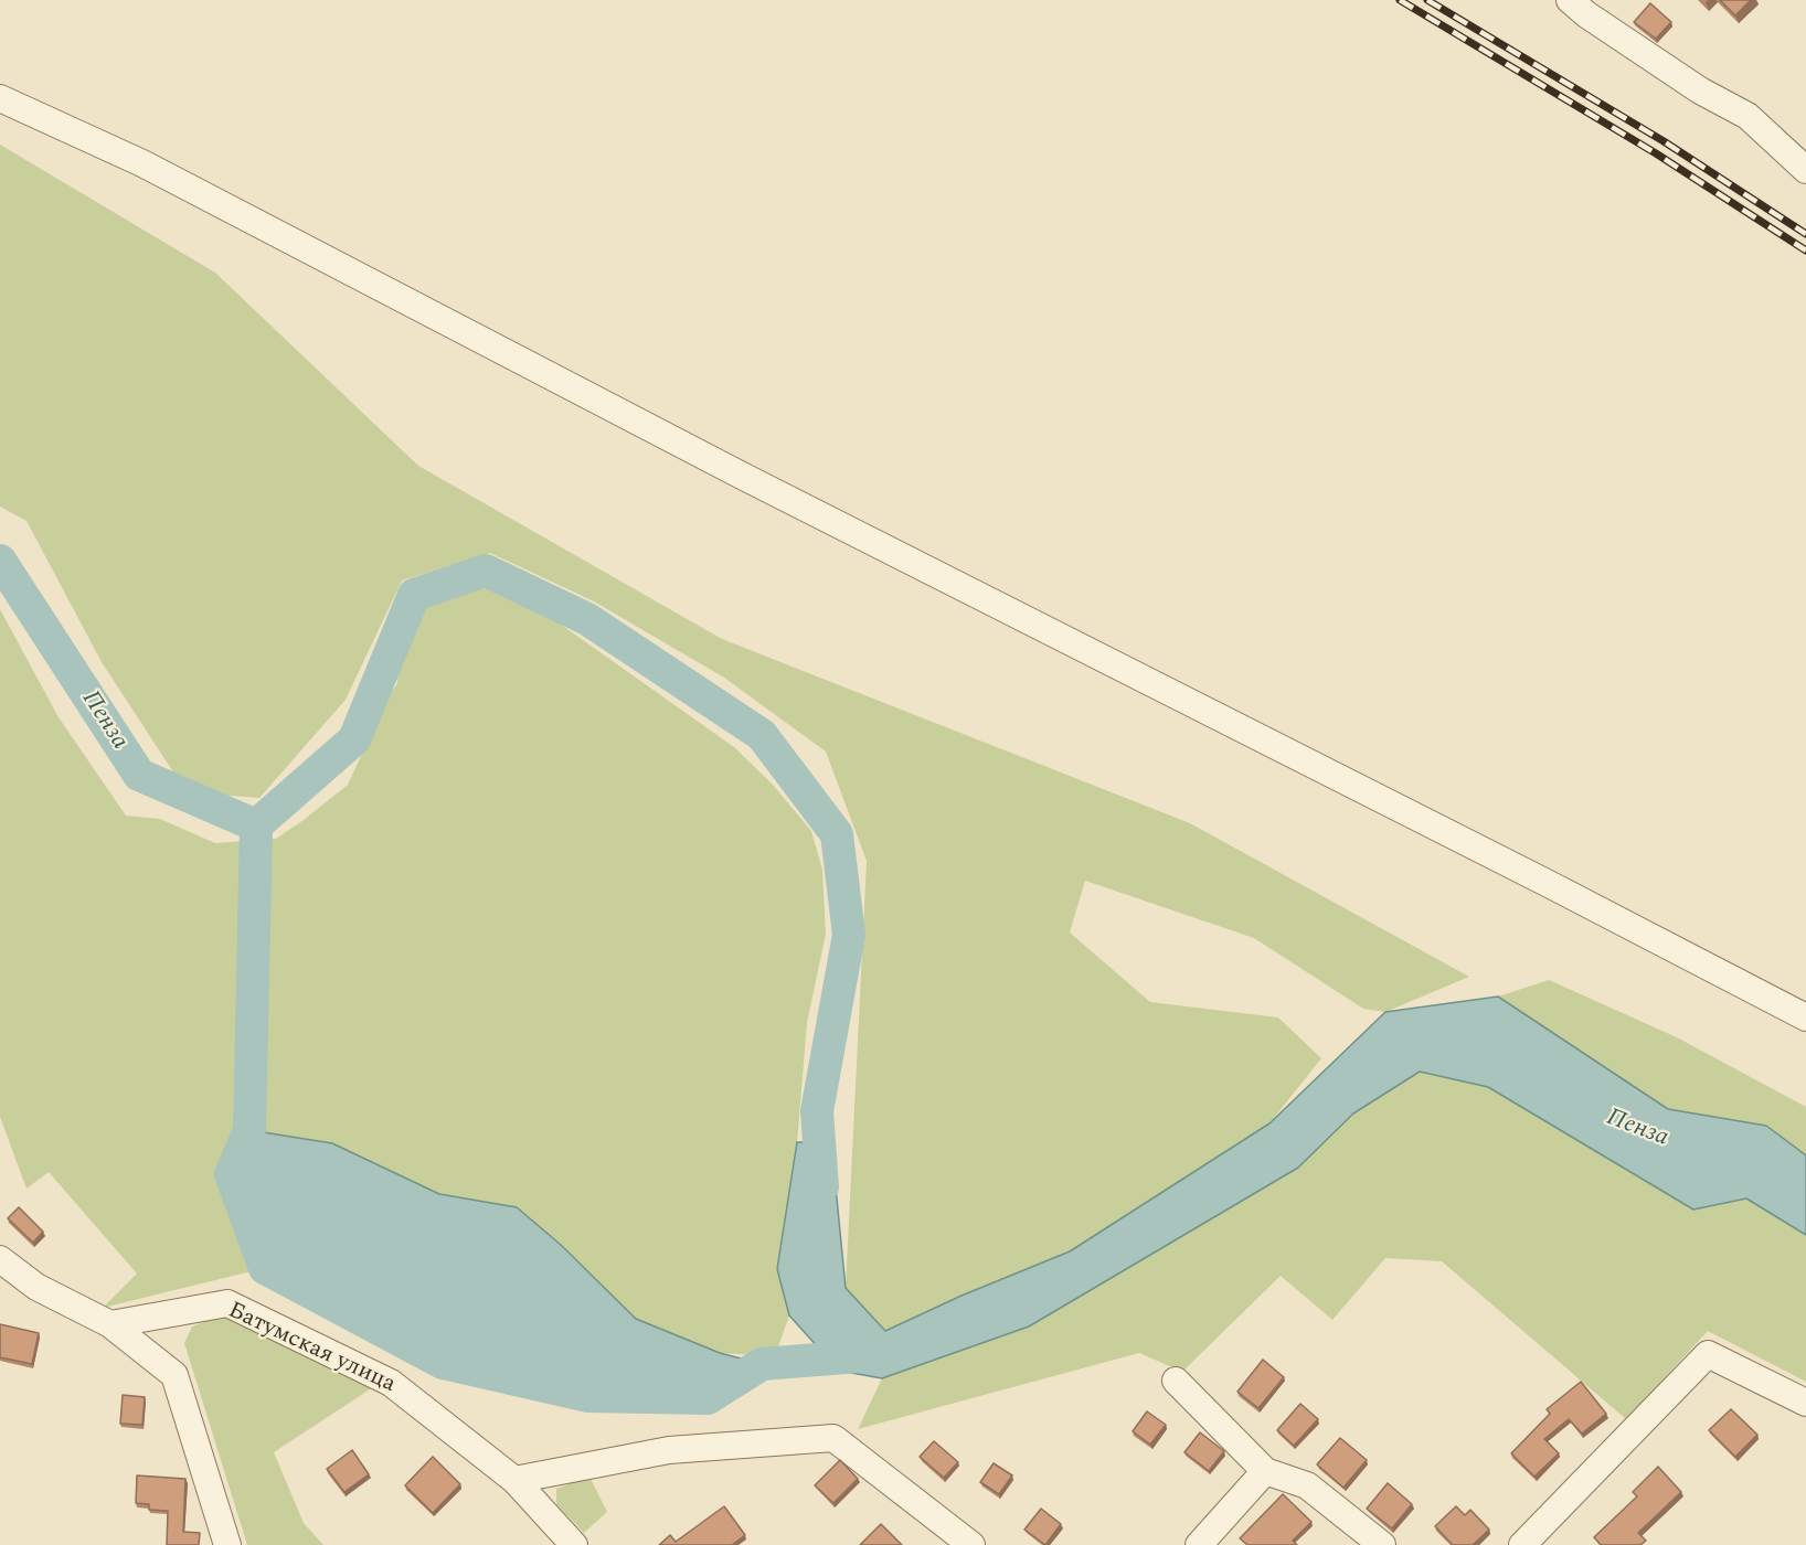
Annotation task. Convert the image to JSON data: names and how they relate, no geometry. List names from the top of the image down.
{
  "streets": {
    "street": ["Батумская улица"]
  },
  "water": ["Пенза"]
}
